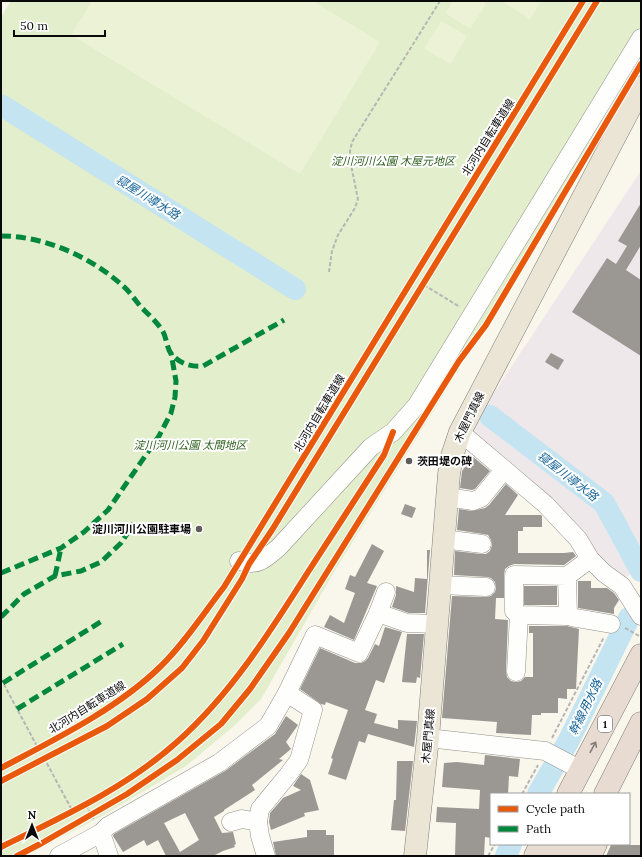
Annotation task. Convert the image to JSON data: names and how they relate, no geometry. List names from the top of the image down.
{
  "streets": {
    "highway": ["1"],
    "main road": ["木屋門真線"],
    "cycle path": ["北河内自転車道線"]
  },
  "water": ["寝屋川導水路", "幹線用水路"],
  "parks": ["淀川河川公園 木屋元地区", "淀川河川公園 太間地区"],
  "places": ["茨田堤の碑", "淀川河川公園駐車場"],
  "legend": ["Cycle path", "Path"],
  "scale_bar": "50 m",
  "north": "top"
}
